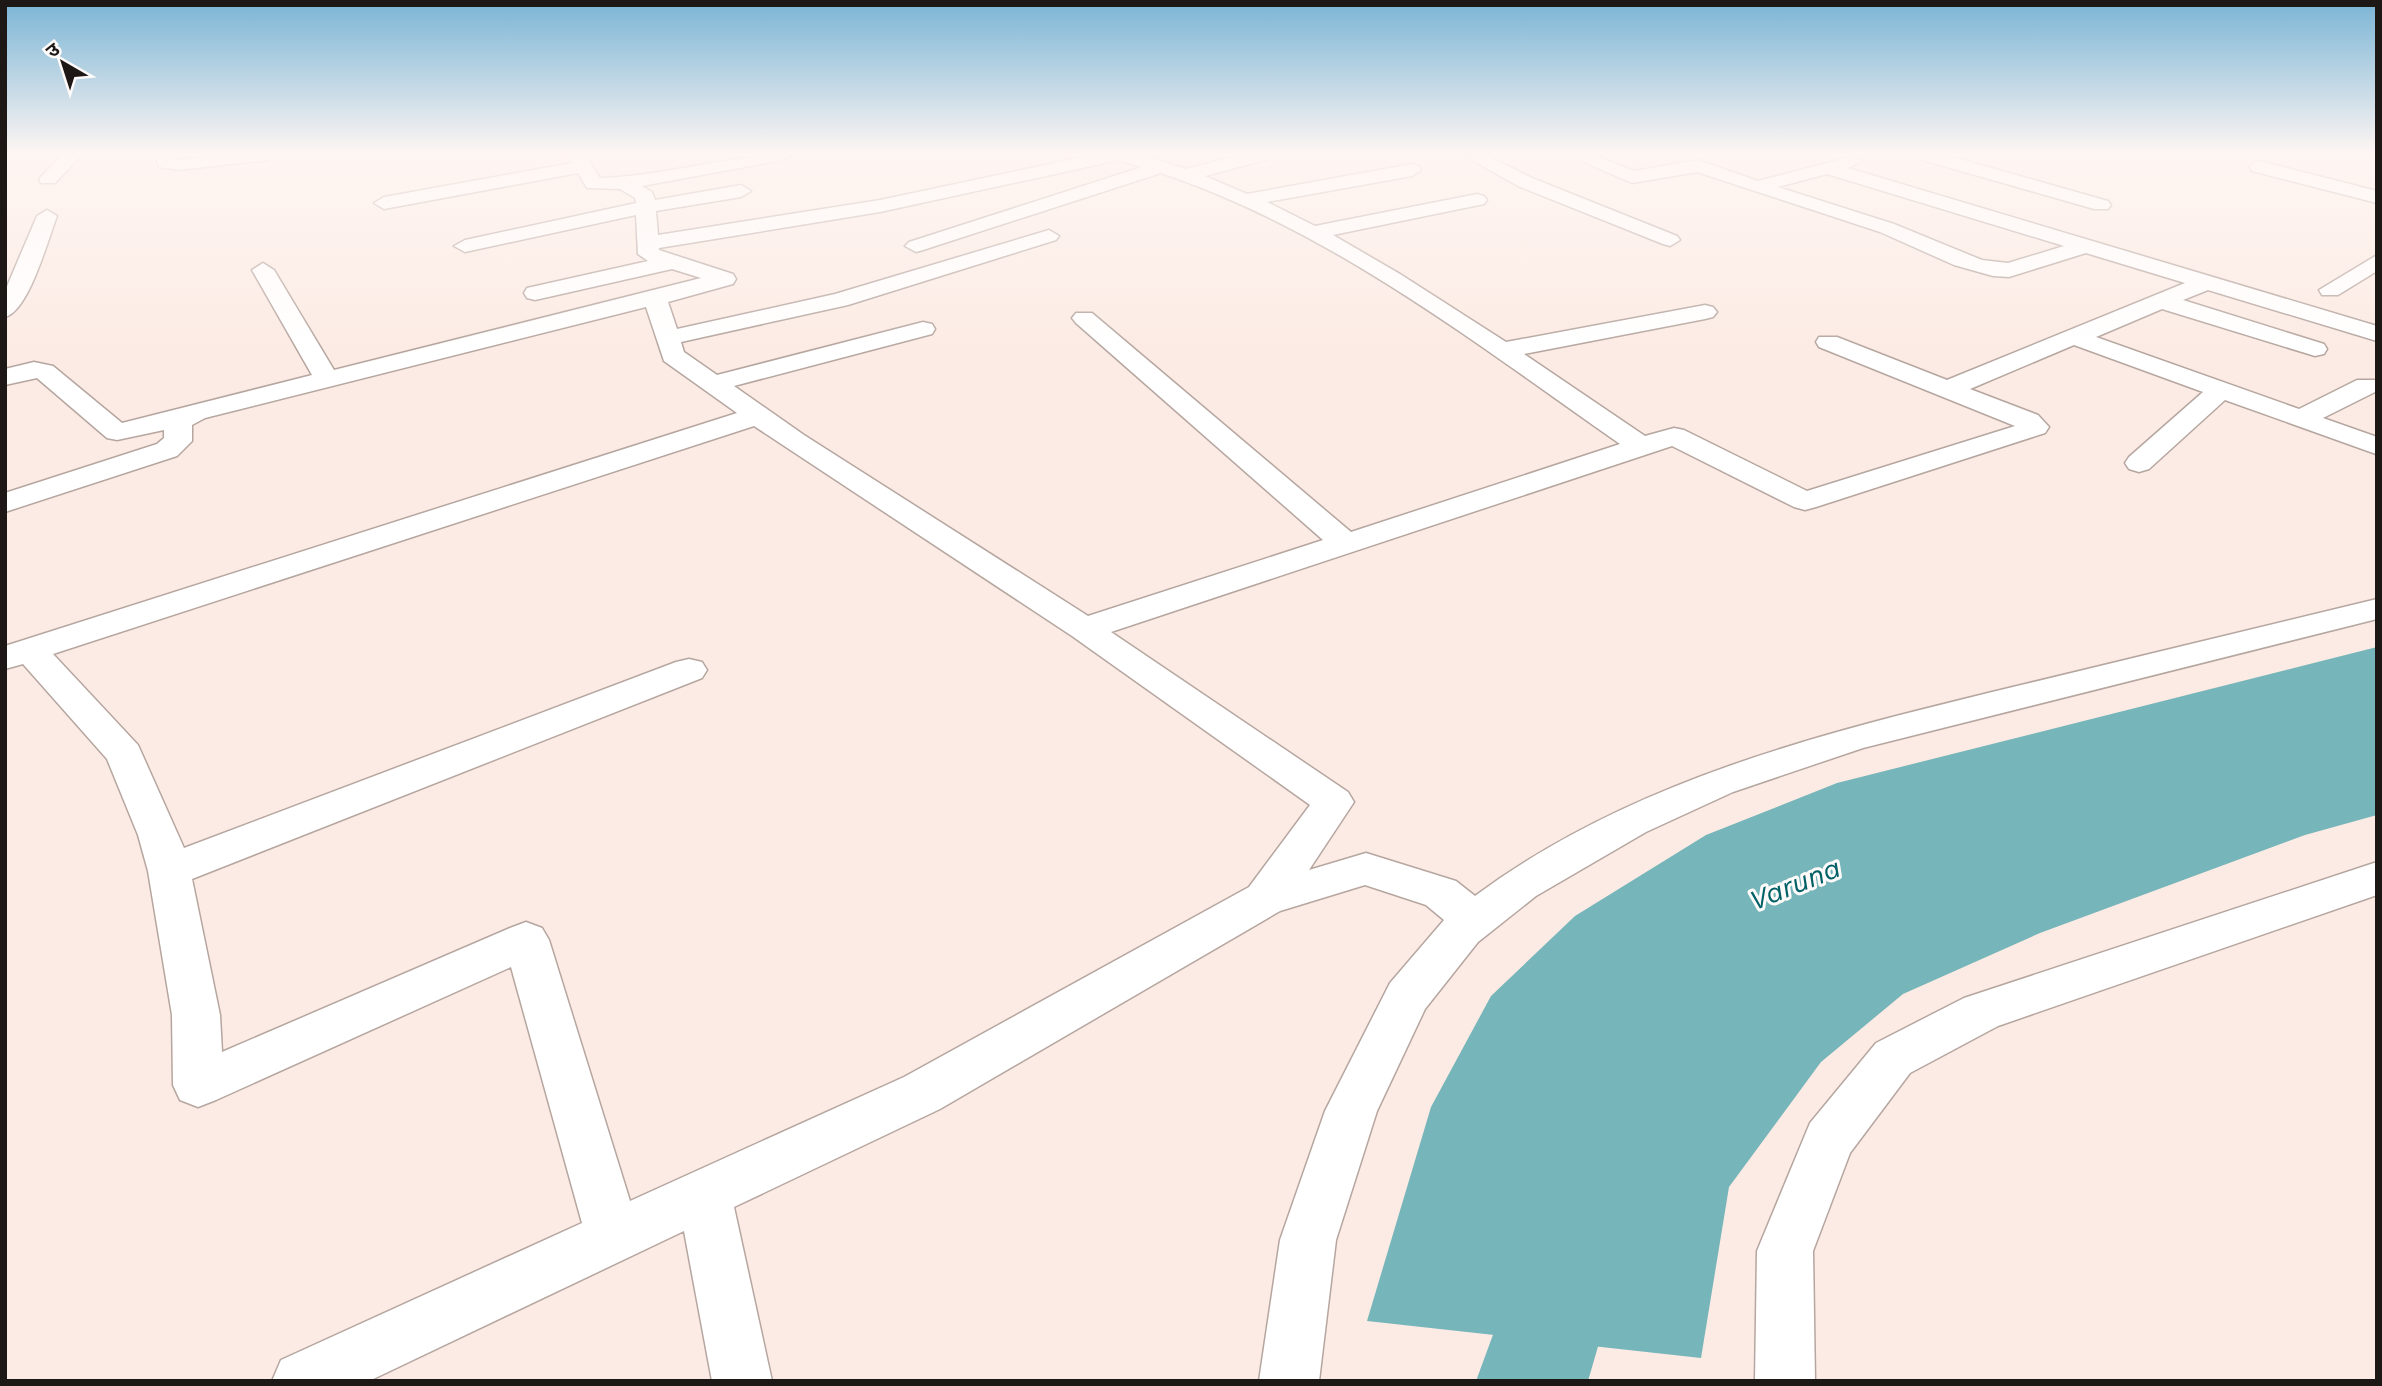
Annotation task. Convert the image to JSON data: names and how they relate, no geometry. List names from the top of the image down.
{
  "water": ["Varuna"],
  "north": "top left"
}
